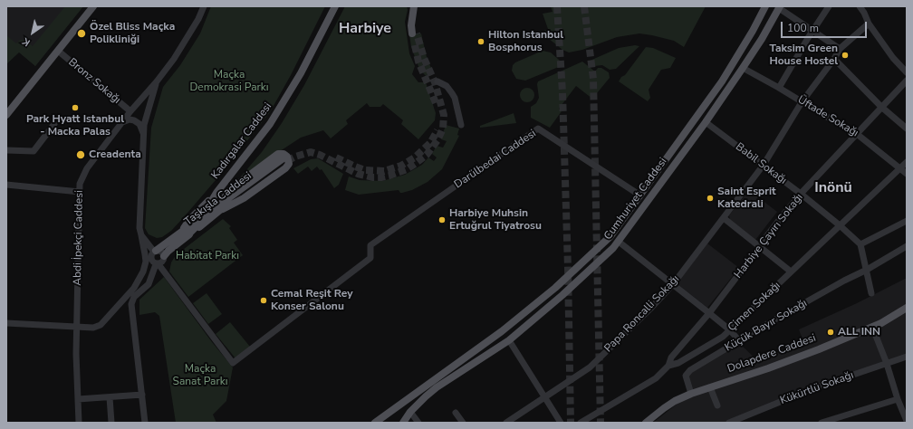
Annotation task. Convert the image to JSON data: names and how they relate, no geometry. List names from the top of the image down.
{
  "streets": {
    "main road": [
      "Kadırgalar Caddesi",
      "Taşkışla Caddesi",
      "Cumhuriyet Caddesi",
      "Dolapdere Caddesi"
    ],
    "street": [
      "Bronz Sokağı",
      "Üftade Sokağı",
      "Darülbedai Caddesi",
      "Babil Sokağı",
      "Harbiye Çayırı Sokağı",
      "Abdi İpekçi Caddesi",
      "Çimen Sokağı",
      "Papa Roncalli Sokağı",
      "Küçük Bayır Sokağı",
      "Kükürtlü Sokağı"
    ]
  },
  "crossings": [
    ["Bronz Sokağı", "Abdi İpekçi Caddesi"],
    ["Üftade Sokağı", "Cumhuriyet Caddesi"],
    ["Üftade Sokağı", "Harbiye Çayırı Sokağı"],
    ["Üftade Sokağı", "Çimen Sokağı"],
    ["Üftade Sokağı", "Papa Roncalli Sokağı"],
    ["Kadırgalar Caddesi", "Taşkışla Caddesi"],
    ["Darülbedai Caddesi", "Taşkışla Caddesi"],
    ["Darülbedai Caddesi", "Cumhuriyet Caddesi"],
    ["Babil Sokağı", "Cumhuriyet Caddesi"],
    ["Babil Sokağı", "Harbiye Çayırı Sokağı"],
    ["Babil Sokağı", "Çimen Sokağı"],
    ["Babil Sokağı", "Papa Roncalli Sokağı"],
    ["Harbiye Çayırı Sokağı", "Çimen Sokağı"],
    ["Küçük Bayır Sokağı", "Dolapdere Caddesi"]
  ],
  "districts": ["Harbiye", "Inönü"],
  "parks": ["Maçka Demokrasi Parkı", "Habitat Parkı", "Maçka Sanat Parkı"],
  "places": [
    "Özel Bliss Maçka Polikliniği",
    "Hilton Istanbul Bosphorus",
    "Taksim Green House Hostel",
    "Park Hyatt Istanbul - Macka Palas",
    "Creadenta",
    "Saint Esprit Katedrali",
    "Harbiye Muhsin Ertuğrul Tiyatrosu",
    "Cemal Reşit Rey Konser Salonu",
    "ALL INN"
  ],
  "scale_bar": "100 m",
  "north": "bottom left"
}
